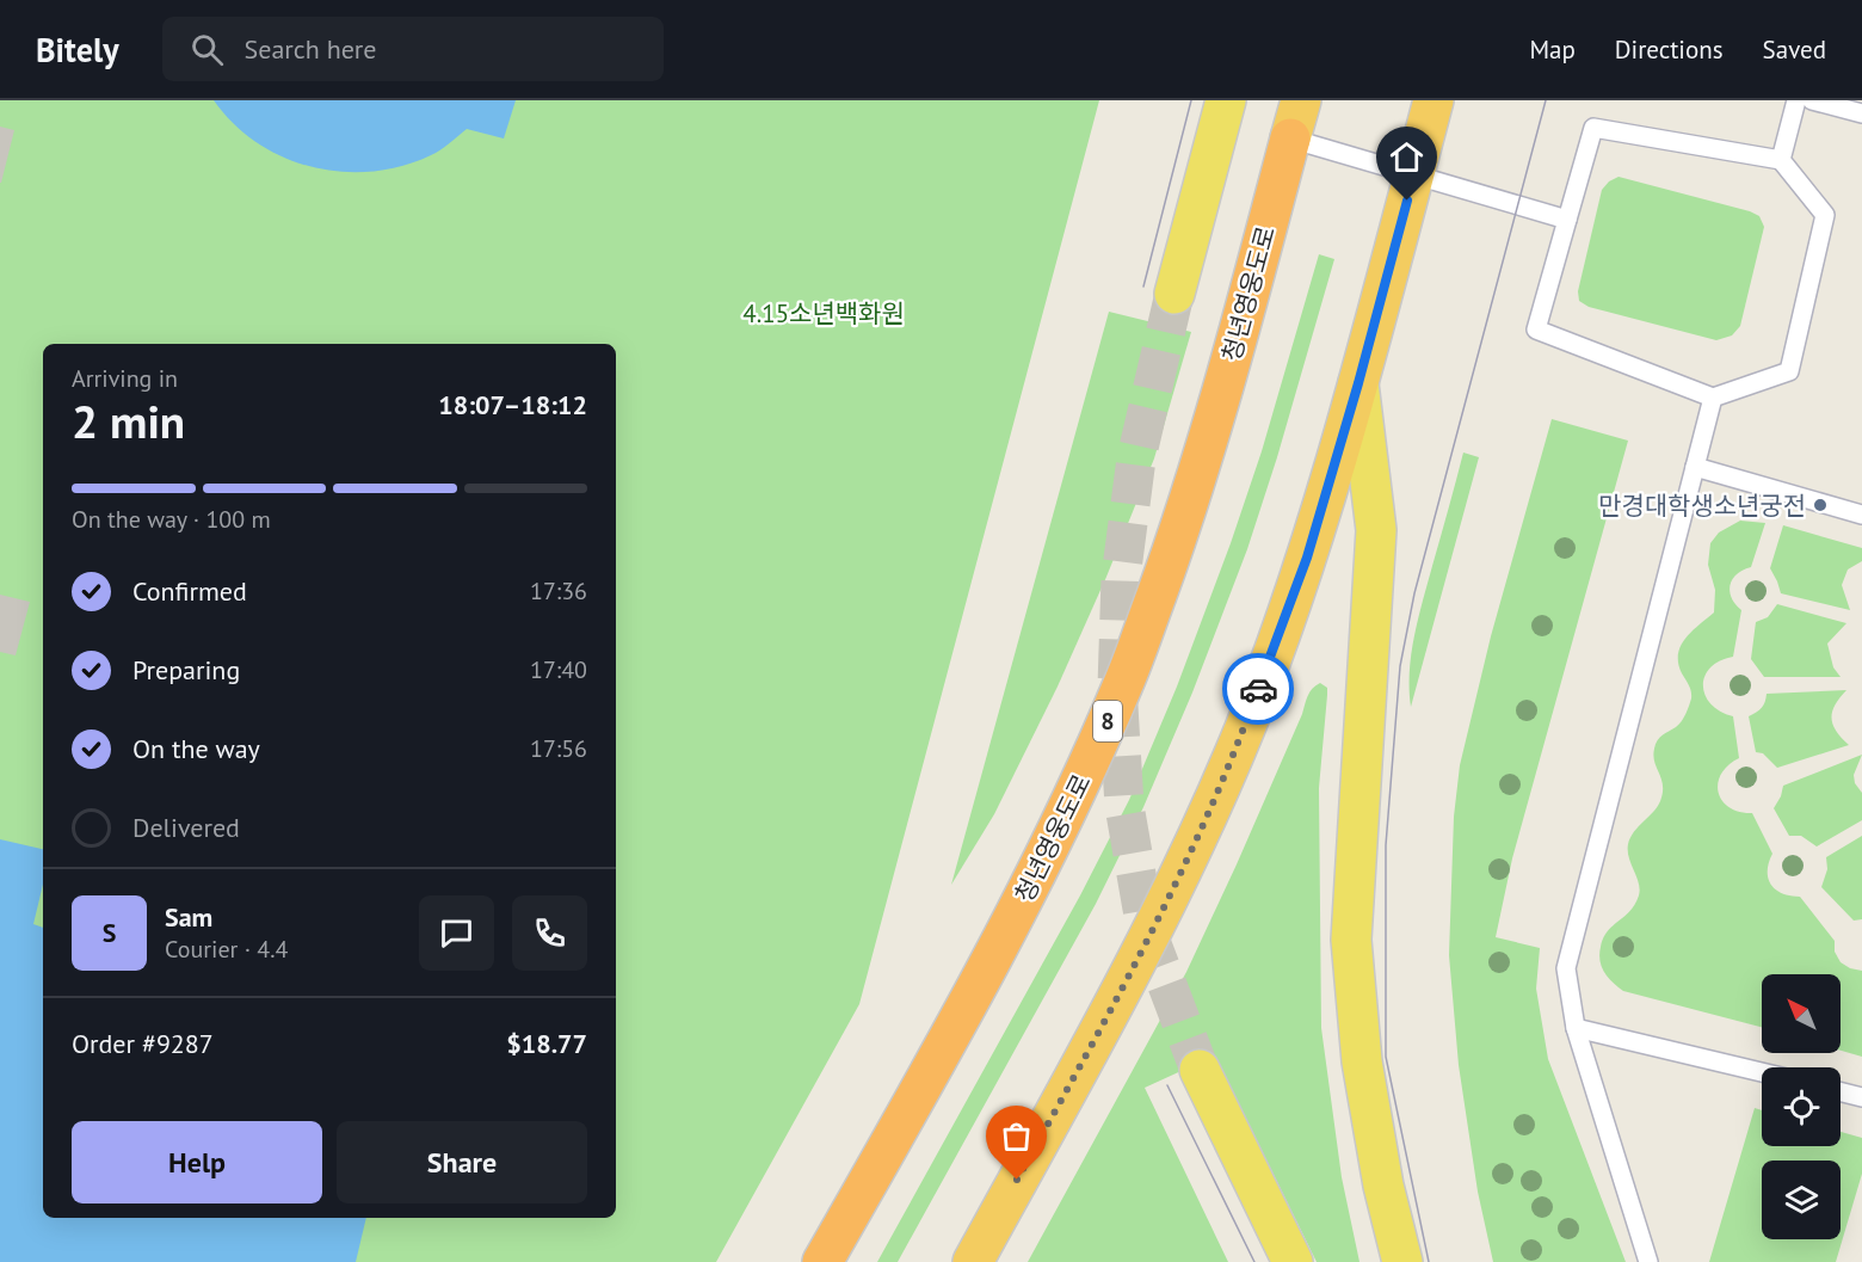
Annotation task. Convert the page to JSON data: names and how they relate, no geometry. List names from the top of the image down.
{
  "streets": {
    "highway": ["청년영웅도로", "8"]
  },
  "crossings": [
    ["청년영웅도로", "8"]
  ],
  "parks": ["4.15소년백화원"],
  "places": ["만경대학생소년궁전"],
  "north": "top left",
  "page": {
    "header": "Bitely",
    "search": "Search here",
    "nav": ["Map", "Directions", "Saved"],
    "heading": ["2 min", "Arriving in", "18:07–18:12"],
    "panel": [
      "Sam",
      "Courier · 4.4",
      "Order #9287",
      "$18.77"
    ],
    "bar": "On the way · 100 m",
    "list": [
      ["Confirmed", "17:36"],
      ["Preparing", "17:40"],
      ["On the way", "17:56"],
      "Delivered"
    ],
    "round": "S",
    "buttons": ["Help", "Share"]
  }
}
